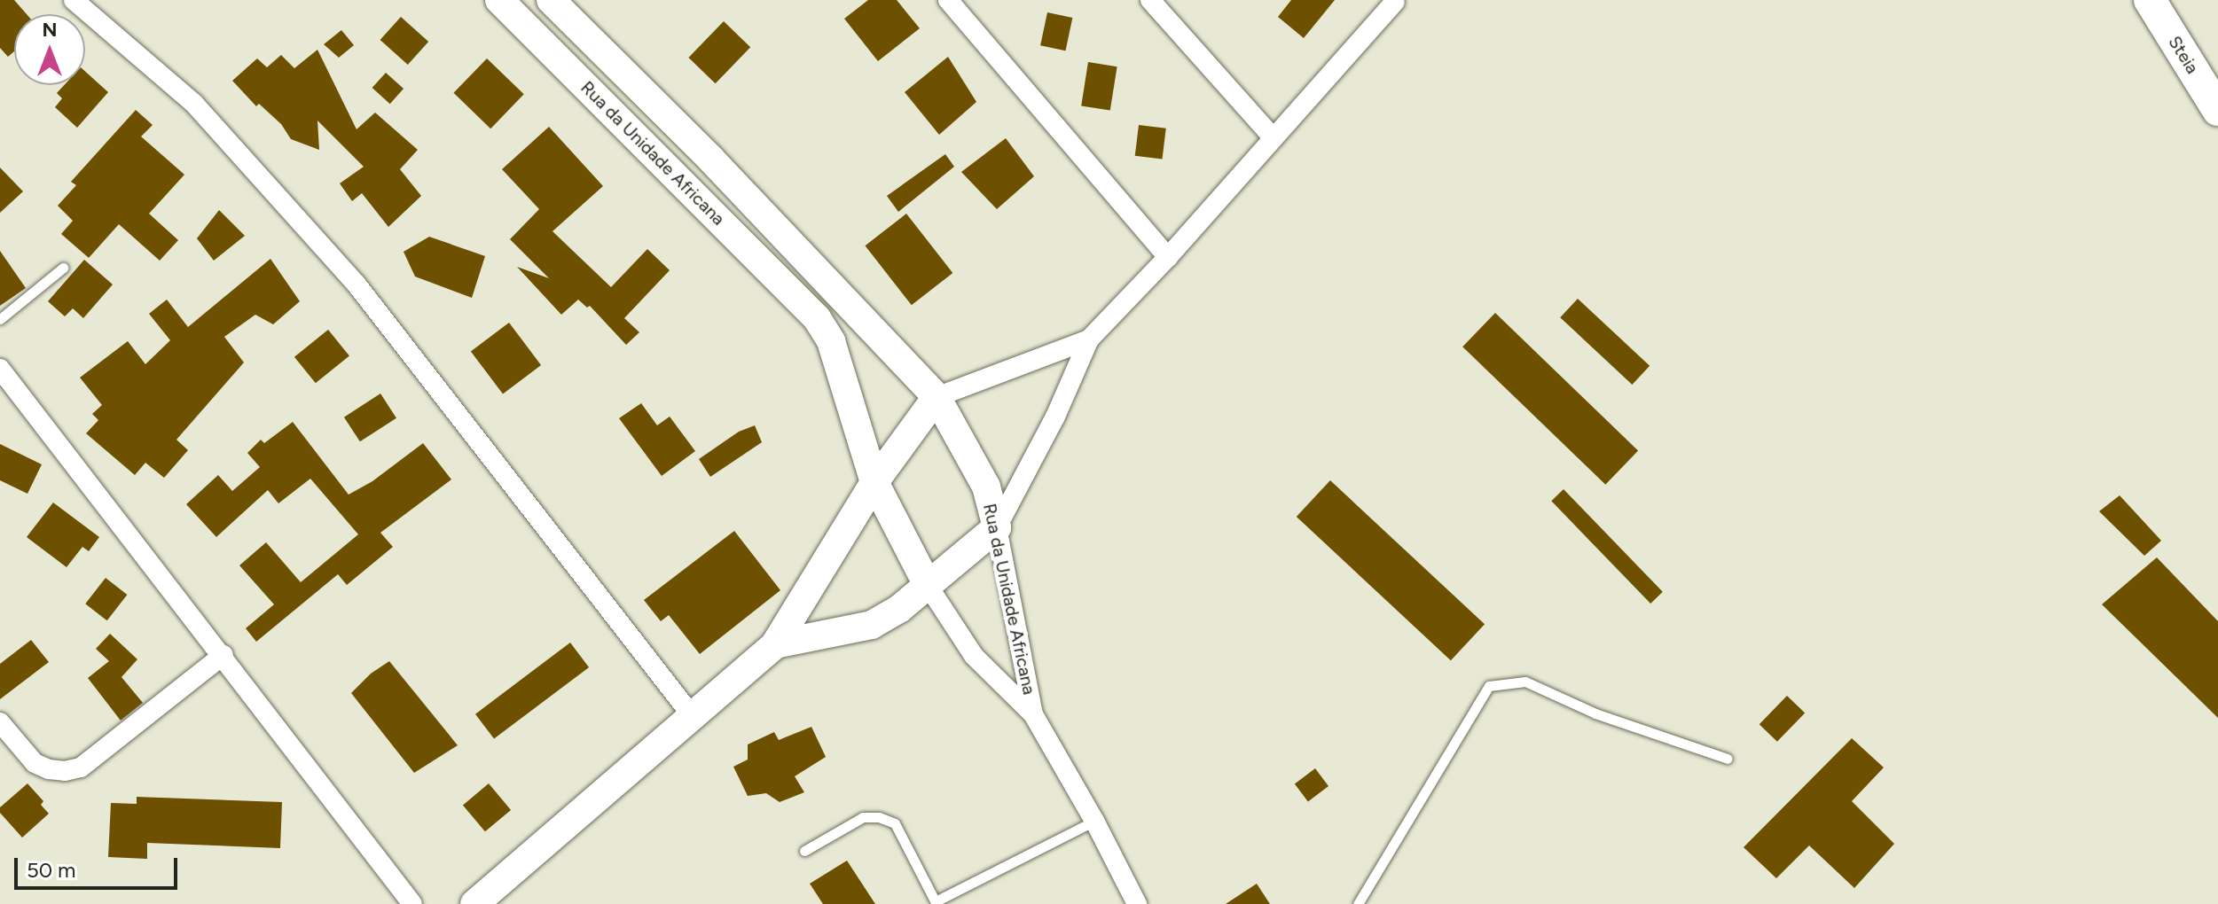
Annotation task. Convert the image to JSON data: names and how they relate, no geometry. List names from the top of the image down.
{
  "streets": {
    "main road": ["Steia"],
    "street": ["Rua da Unidade Africana"]
  },
  "scale_bar": "50 m",
  "north": "top"
}
